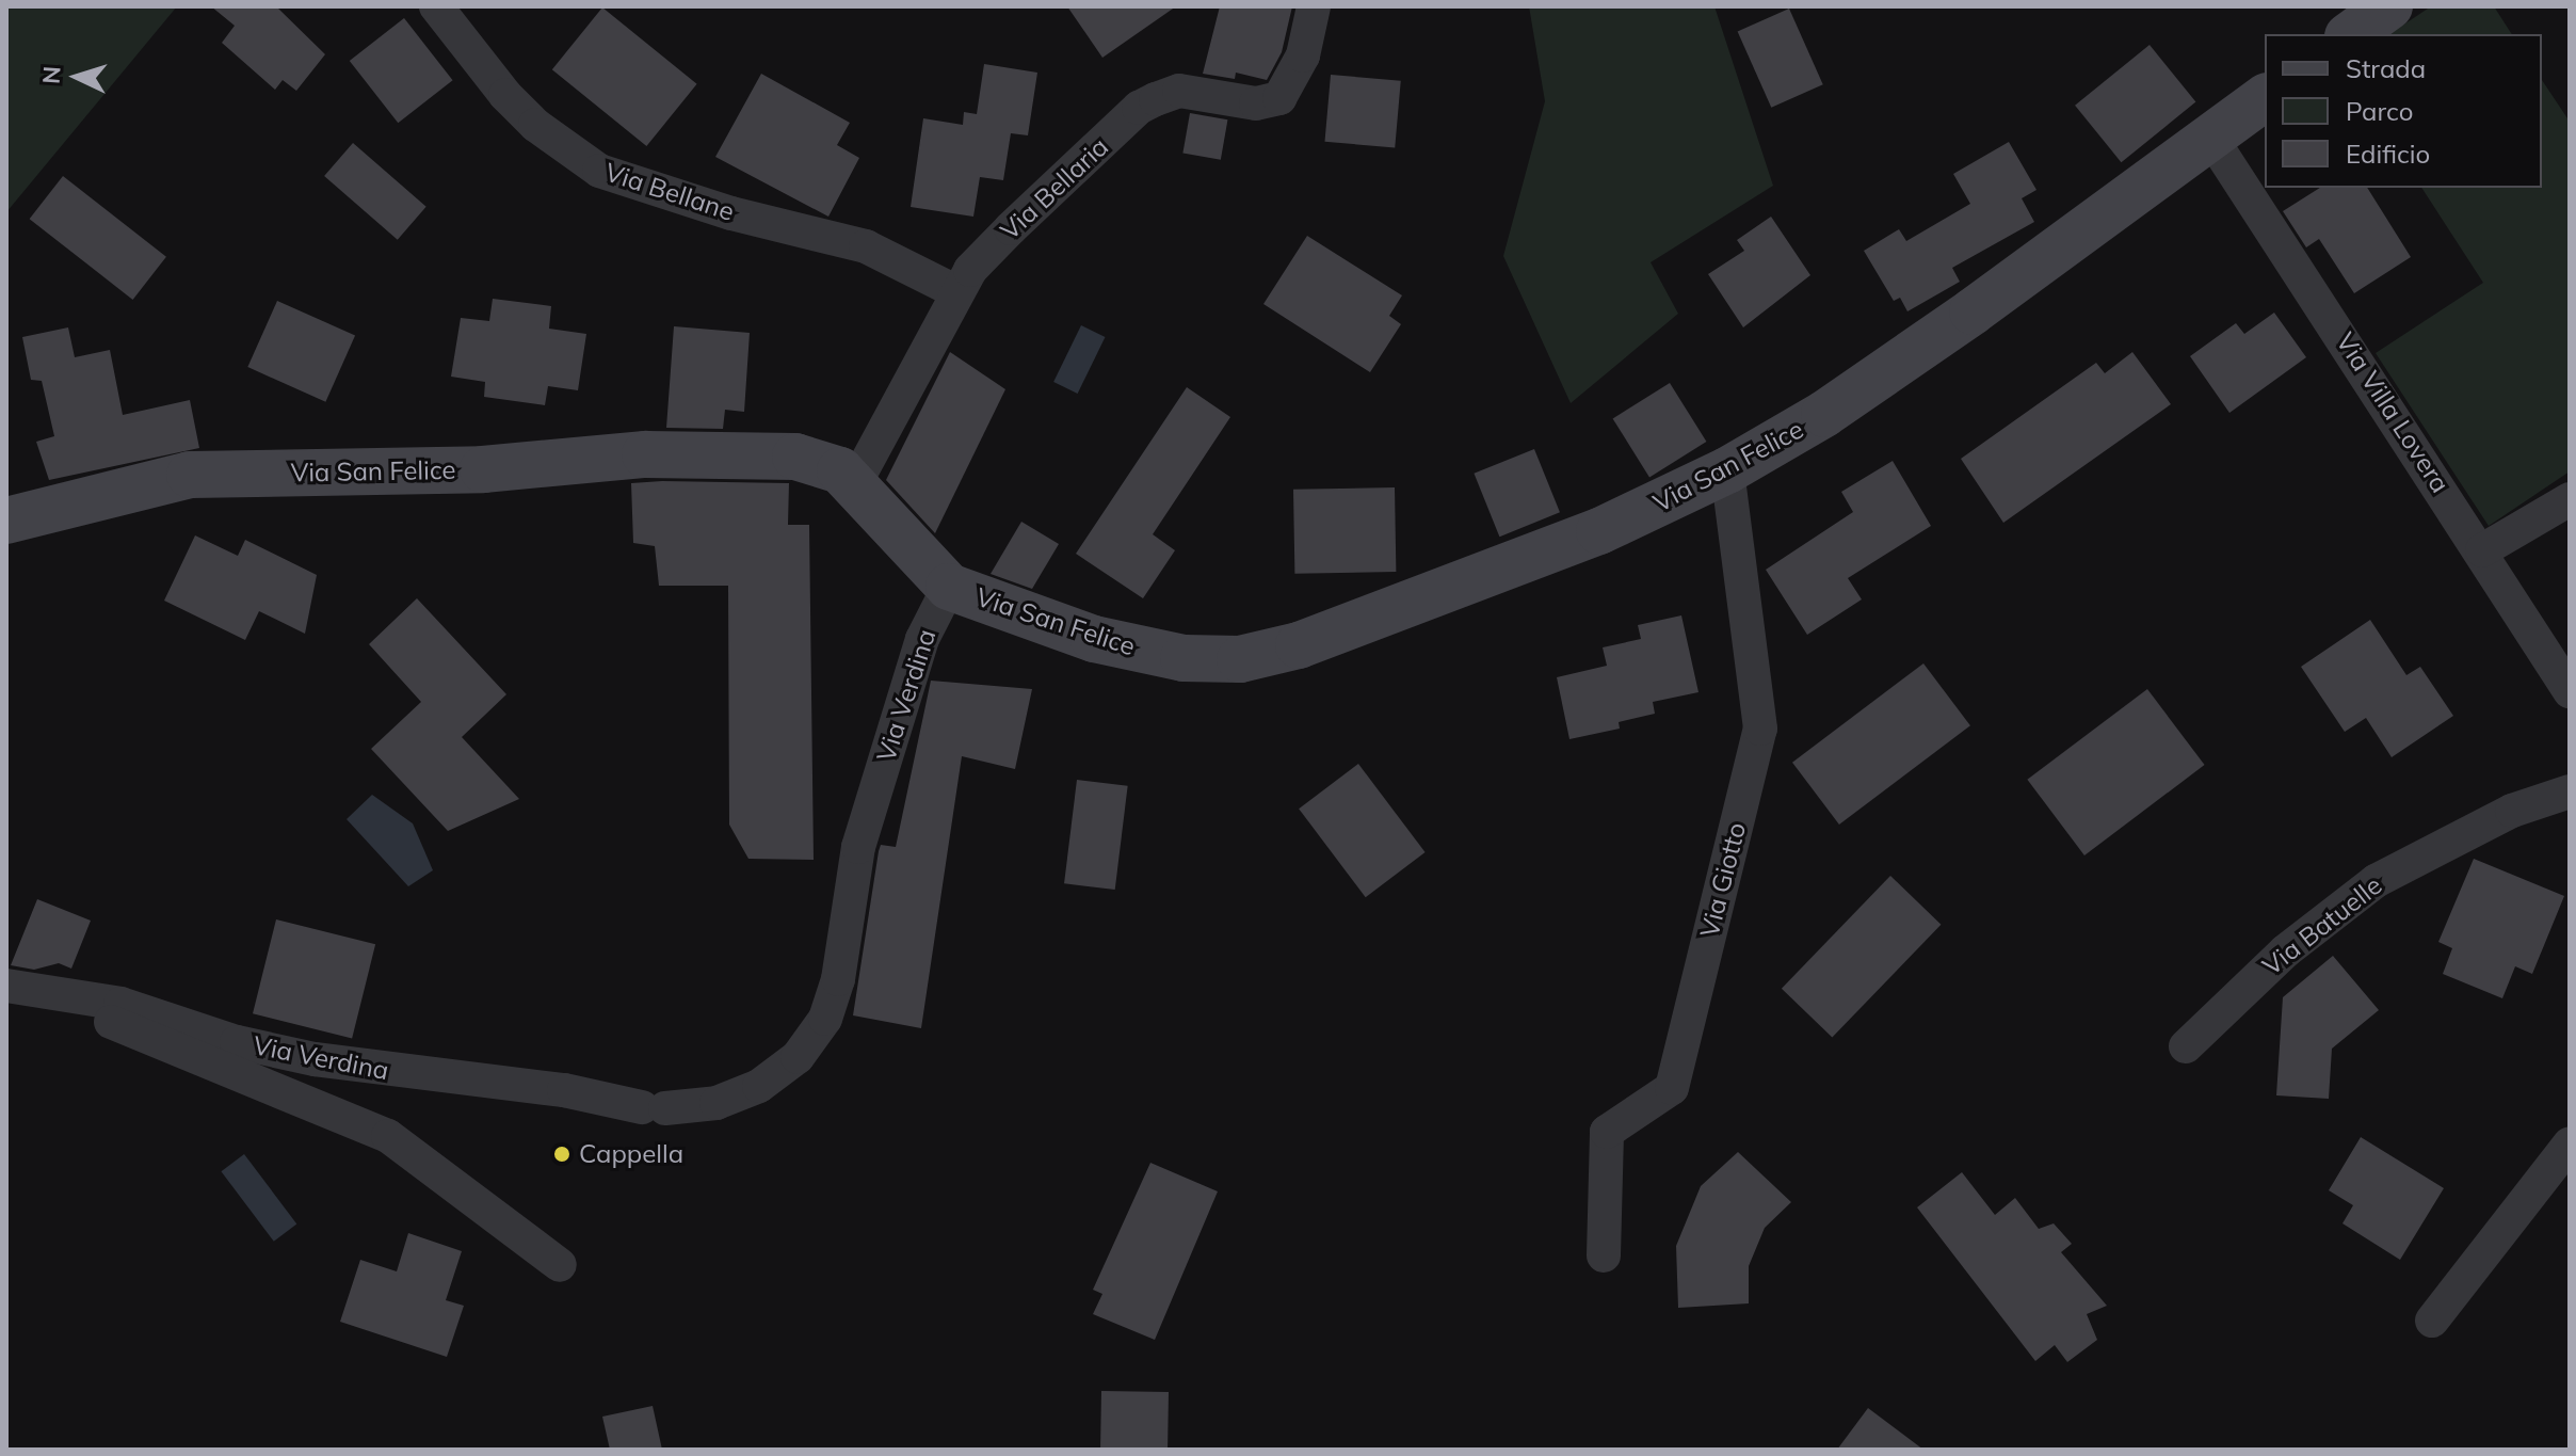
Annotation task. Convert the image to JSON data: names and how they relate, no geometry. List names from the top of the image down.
{
  "streets": {
    "street": [
      "Via Bellaria",
      "Via Bellane",
      "Via Villa Lovera",
      "Via San Felice",
      "Via Verdina",
      "Via Giotto",
      "Via Batuelle"
    ]
  },
  "crossings": [
    ["Via Bellaria", "Via Bellane"],
    ["Via Bellaria", "Via San Felice"],
    ["Via Villa Lovera", "Via San Felice"],
    ["Via San Felice", "Via Verdina"],
    ["Via San Felice", "Via Giotto"]
  ],
  "places": ["Cappella"],
  "legend": ["Strada", "Parco", "Edificio"],
  "north": "left"
}
